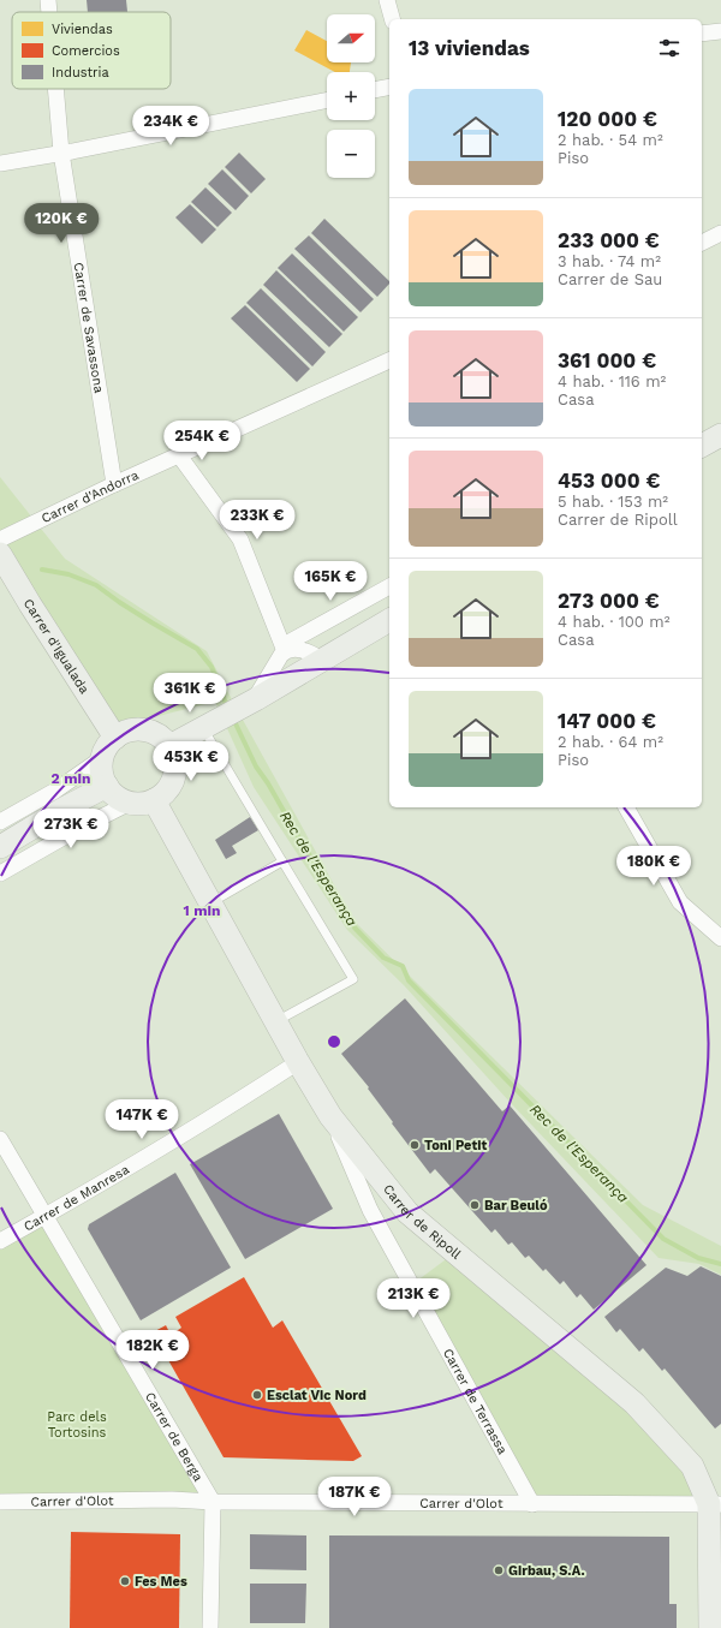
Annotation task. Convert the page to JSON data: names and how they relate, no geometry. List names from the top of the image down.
{
  "streets": {
    "street": [
      "Carrer de Savassona",
      "Carrer d'Andorra",
      "Carrer d'Igualada",
      "Carrer de Manresa",
      "Carrer de Ripoll",
      "Carrer de Terrassa",
      "Carrer de Berga",
      "Carrer d'Olot"
    ]
  },
  "crossings": [
    ["Carrer de Savassona", "Carrer d'Andorra"],
    ["Carrer d'Igualada", "Carrer de Ripoll"],
    ["Carrer de Manresa", "Carrer de Ripoll"],
    ["Carrer de Manresa", "Carrer de Berga"],
    ["Carrer de Ripoll", "Carrer de Terrassa"],
    ["Carrer de Ripoll", "Carrer d'Olot"],
    ["Carrer de Terrassa", "Carrer d'Olot"],
    ["Carrer de Berga", "Carrer d'Olot"]
  ],
  "water": ["Rec de l'Esperança"],
  "parks": ["Parc dels Tortosins"],
  "places": [
    "Toni Petit",
    "Bar Beuló",
    "Esclat Vic Nord",
    "Girbau, S.A.",
    "Fes Mes"
  ],
  "legend": ["Viviendas", "Comercios", "Industria"],
  "north": "right",
  "page": {
    "map_buttons": ["+", "−"],
    "heading": "13 viviendas",
    "list": [
      {
        "name": "120 000 €",
        "note": "2 hab. · 54 m² · Piso"
      },
      {
        "name": "233 000 €",
        "note": "3 hab. · 74 m² · Carrer de Sau"
      },
      {
        "name": "361 000 €",
        "note": "4 hab. · 116 m² · Casa"
      },
      {
        "name": "453 000 €",
        "note": "5 hab. · 153 m² · Carrer de Ripoll"
      },
      {
        "name": "273 000 €",
        "note": "4 hab. · 100 m² · Casa"
      },
      {
        "name": "147 000 €",
        "note": "2 hab. · 64 m² · Piso"
      }
    ],
    "price": [
      "234K €",
      "120K €",
      "254K €",
      "233K €",
      "165K €",
      "361K €",
      "453K €",
      "273K €",
      "180K €",
      "147K €",
      "213K €",
      "182K €",
      "187K €"
    ]
  },
  "rings": ["2 min", "1 min"]
}
